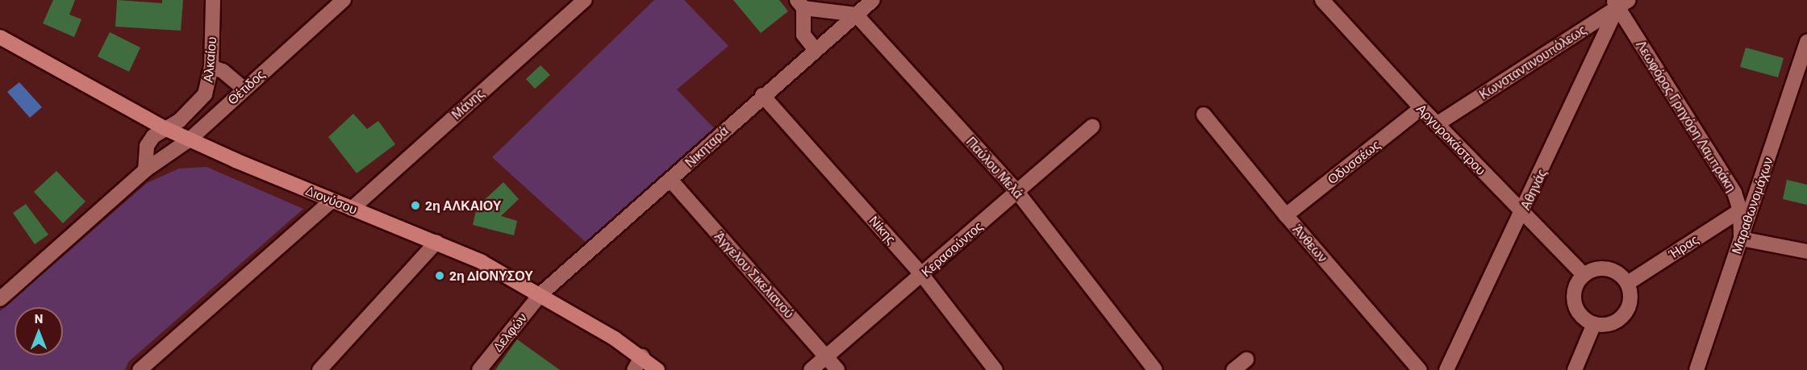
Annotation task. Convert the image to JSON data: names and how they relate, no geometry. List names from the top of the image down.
{
  "streets": {
    "main road": ["Διονύσου"],
    "street": [
      "Αλκαίου",
      "Κωνσταντινουπόλεως",
      "Θέτιδος",
      "Μάνης",
      "Λεωφόρος Γρηγόρη Λαμπράκη",
      "Αργυροκάστρου",
      "Νικηταρά",
      "Οδυσσέως",
      "Παύλου Μελά",
      "Αθηνάς",
      "Μαραθωνομάχων",
      "Νίκης",
      "Άνθεων",
      "Ήρας",
      "Κερασούντος",
      "Άγγελου Σικελιανού",
      "Δελφών"
    ]
  },
  "crossings": [
    ["Αλκαίου", "Διονύσου"],
    ["Κωνσταντινουπόλεως", "Λεωφόρος Γρηγόρη Λαμπράκη"],
    ["Κωνσταντινουπόλεως", "Αργυροκάστρου"],
    ["Κωνσταντινουπόλεως", "Αθηνάς"],
    ["Θέτιδος", "Διονύσου"],
    ["Μάνης", "Διονύσου"],
    ["Λεωφόρος Γρηγόρη Λαμπράκη", "Αθηνάς"],
    ["Λεωφόρος Γρηγόρη Λαμπράκη", "Μαραθωνομάχων"],
    ["Λεωφόρος Γρηγόρη Λαμπράκη", "Ήρας"],
    ["Αργυροκάστρου", "Οδυσσέως"],
    ["Αργυροκάστρου", "Αθηνάς"],
    ["Αργυροκάστρου", "Ήρας"],
    ["Νικηταρά", "Παύλου Μελά"],
    ["Νικηταρά", "Διονύσου"],
    ["Νικηταρά", "Νίκης"],
    ["Νικηταρά", "Άγγελου Σικελιανού"],
    ["Νικηταρά", "Δελφών"],
    ["Οδυσσέως", "Άνθεων"],
    ["Παύλου Μελά", "Κερασούντος"],
    ["Διονύσου", "Δελφών"],
    ["Νίκης", "Κερασούντος"],
    ["Κερασούντος", "Άγγελου Σικελιανού"]
  ],
  "places": ["2η ΑΛΚΑΙΟΥ", "2η ΔΙΟΝΥΣΟΥ"],
  "north": "top"
}
